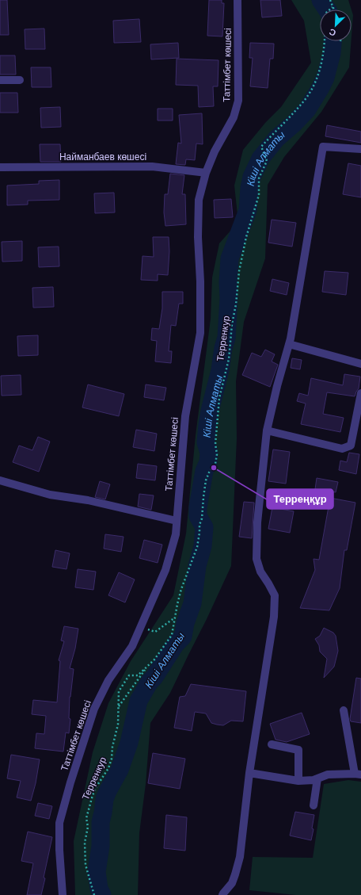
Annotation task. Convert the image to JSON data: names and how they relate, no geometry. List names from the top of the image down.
{
  "streets": {
    "street": ["Таттімбет көшесі", "Найманбаев көшесі"],
    "path": ["Терренкур"]
  },
  "crossings": [
    ["Таттімбет көшесі", "Найманбаев көшесі"]
  ],
  "water": ["Кіші Алматы"],
  "places": ["Терреңқұр"],
  "north": "bottom left"
}
